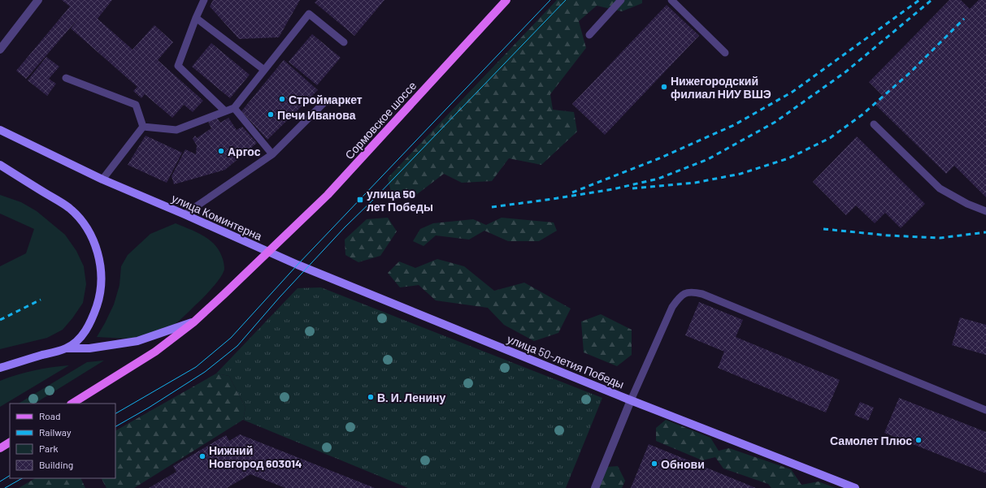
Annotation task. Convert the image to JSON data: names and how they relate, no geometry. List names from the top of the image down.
{
  "streets": {
    "main road": ["Сормовское шоссе", "улица Коминтерна", "улица 50-летия Победы"]
  },
  "crossings": [
    ["Сормовское шоссе", "улица Коминтерна"],
    ["Сормовское шоссе", "улица 50-летия Победы"],
    ["улица Коминтерна", "улица 50-летия Победы"]
  ],
  "places": {
    "other": [
      "Нижегородский филиал НИУ ВШЭ",
      "Строймаркет",
      "Печи Иванова",
      "Аргос",
      "В. И. Ленину",
      "Самолет Плюс",
      "Нижний Новгород 603014",
      "Обнови"
    ],
    "transit": ["улица 50 лет Победы"]
  },
  "legend": [
    "Road",
    "Railway",
    "Park",
    "Building"
  ]
}
